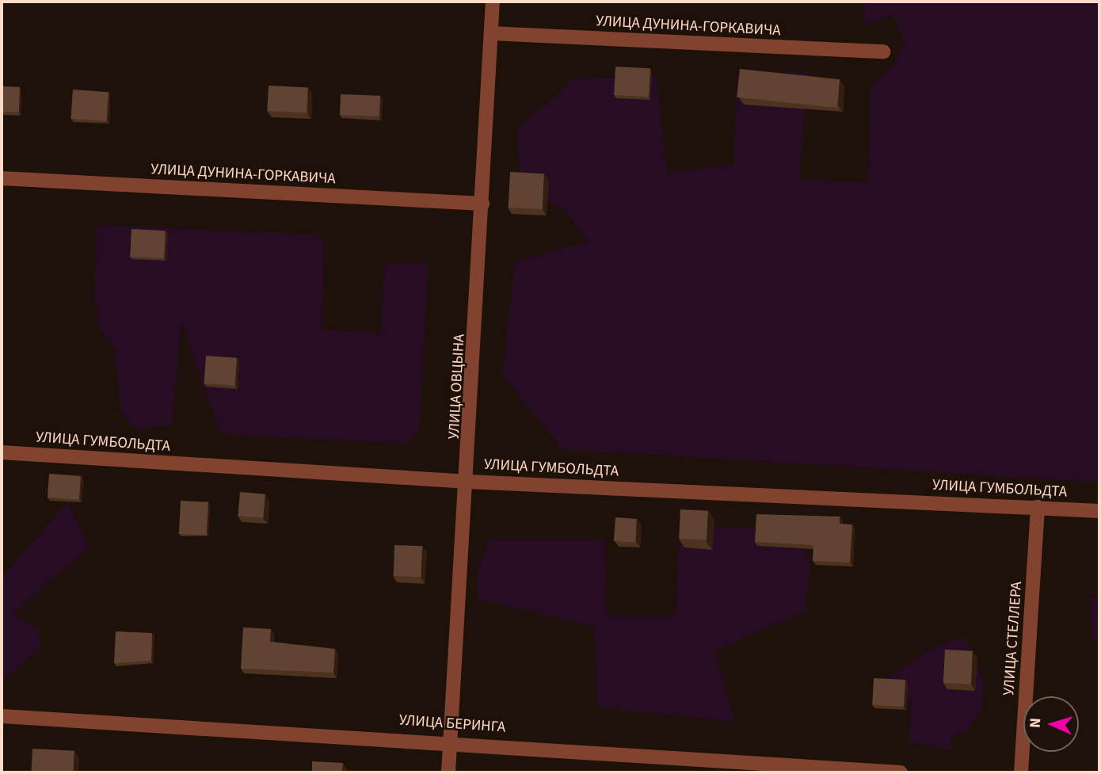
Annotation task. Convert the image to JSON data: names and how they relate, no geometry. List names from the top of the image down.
{
  "streets": {
    "street": [
      "УЛИЦА ДУНИНА-ГОРКАВИЧА",
      "УЛИЦА ОВЦЫНА",
      "УЛИЦА ГУМБОЛЬДТА",
      "УЛИЦА СТЕЛЛЕРА",
      "УЛИЦА БЕРИНГА"
    ]
  },
  "crossings": [
    ["УЛИЦА ДУНИНА-ГОРКАВИЧА", "УЛИЦА ОВЦЫНА"],
    ["УЛИЦА ОВЦЫНА", "УЛИЦА ГУМБОЛЬДТА"],
    ["УЛИЦА ОВЦЫНА", "УЛИЦА БЕРИНГА"],
    ["УЛИЦА ГУМБОЛЬДТА", "УЛИЦА СТЕЛЛЕРА"]
  ],
  "north": "left"
}
